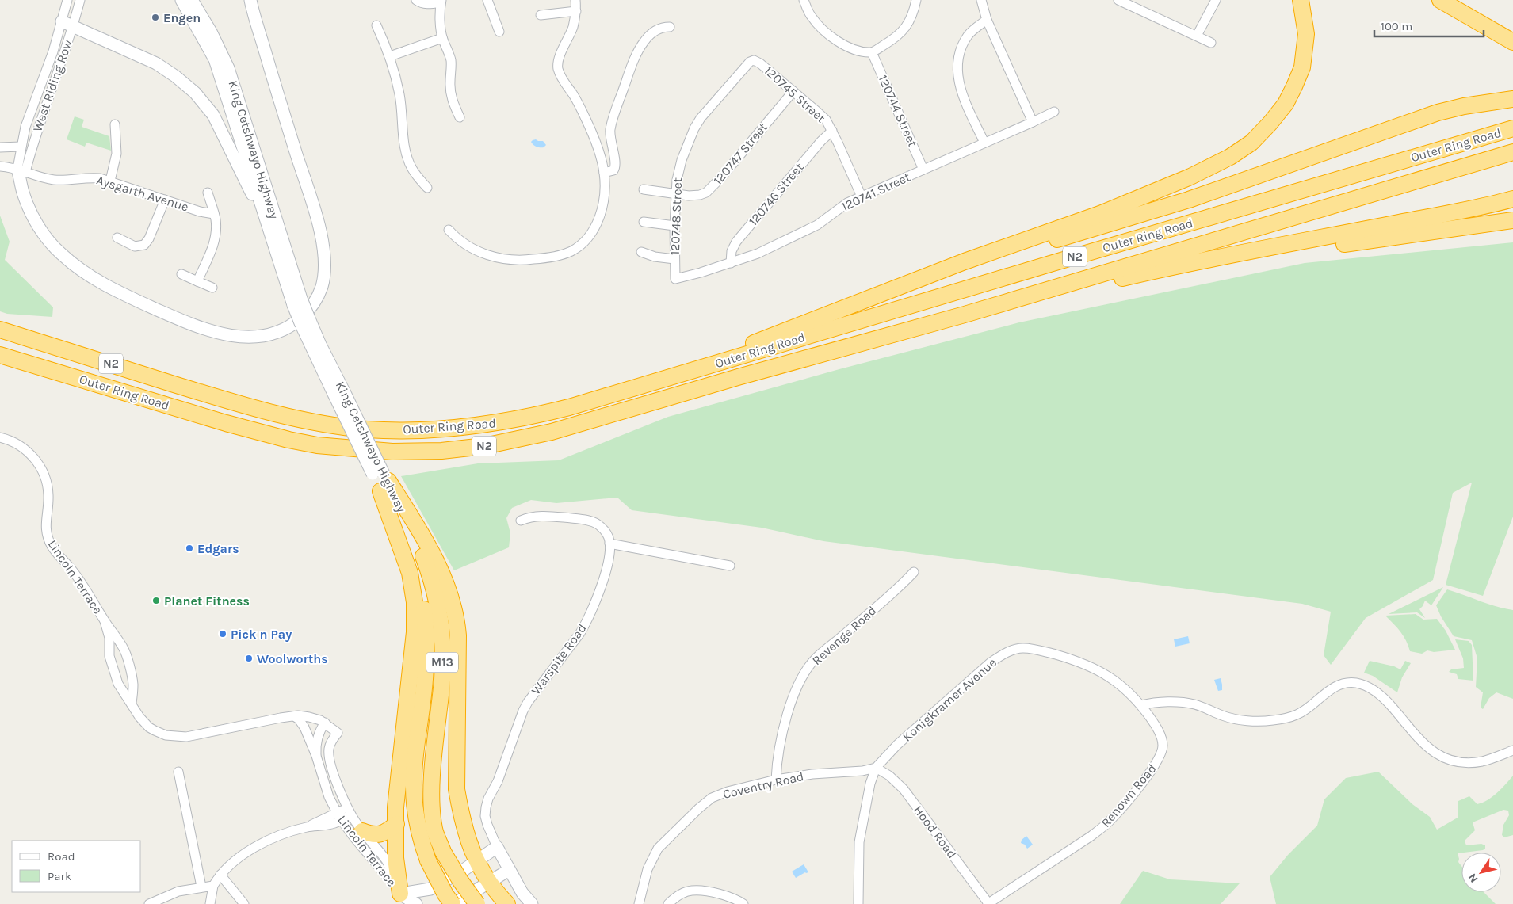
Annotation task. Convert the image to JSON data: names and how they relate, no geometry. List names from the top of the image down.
{
  "streets": {
    "highway": [
      "Outer Ring Road",
      "King Cetshwayo Highway",
      "N2",
      "M13"
    ],
    "street": [
      "West Riding Row",
      "120745 Street",
      "120744 Street",
      "120747 Street",
      "120741 Street",
      "Aysgarth Avenue",
      "120746 Street",
      "120748 Street",
      "Lincoln Terrace",
      "Revenge Road",
      "Warspite Road",
      "Konigkramer Avenue",
      "Coventry Road",
      "Renown Road",
      "Hood Road"
    ]
  },
  "crossings": [
    ["West Riding Row", "Aysgarth Avenue"],
    ["120745 Street", "120747 Street"],
    ["120745 Street", "120741 Street"],
    ["120745 Street", "120746 Street"],
    ["120745 Street", "120748 Street"],
    ["120744 Street", "120741 Street"],
    ["120747 Street", "120748 Street"],
    ["120741 Street", "120746 Street"],
    ["120741 Street", "120748 Street"],
    ["Revenge Road", "Coventry Road"],
    ["Konigkramer Avenue", "Coventry Road"],
    ["Konigkramer Avenue", "Renown Road"],
    ["Konigkramer Avenue", "Hood Road"],
    ["Coventry Road", "Hood Road"],
    ["Renown Road", "Hood Road"]
  ],
  "places": [
    "Engen",
    "Edgars",
    "Planet Fitness",
    "Pick n Pay",
    "Woolworths"
  ],
  "legend": ["Road", "Park"],
  "scale_bar": "100 m",
  "north": "bottom left"
}
